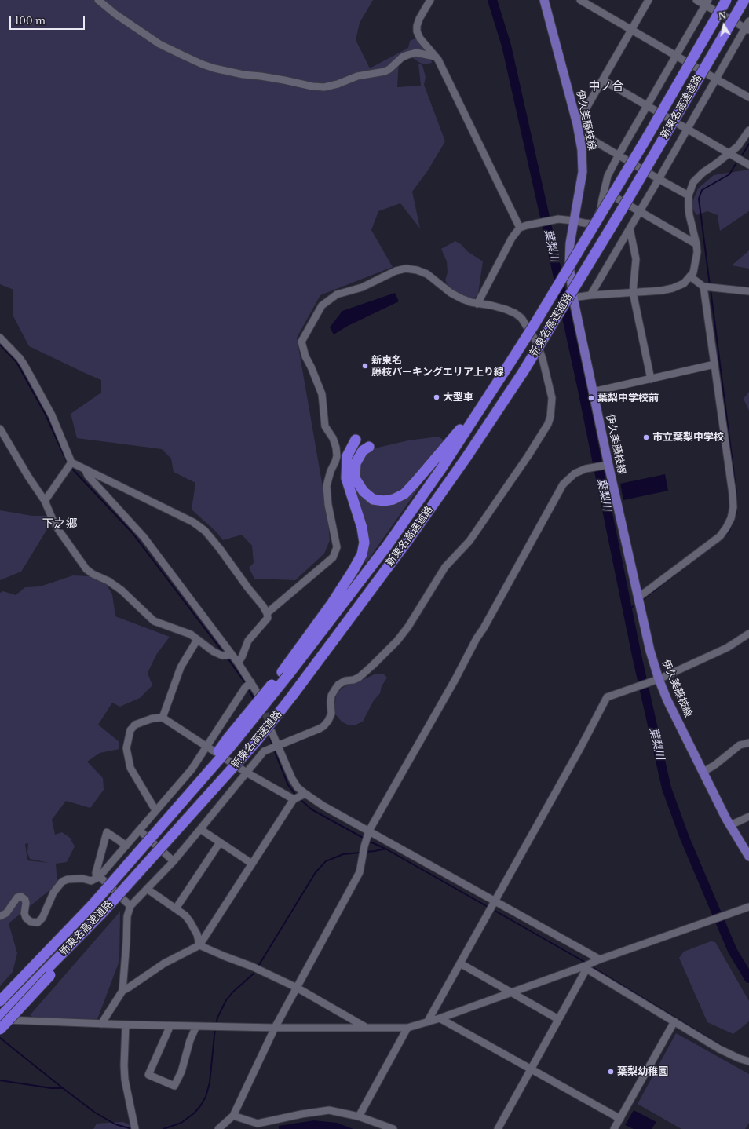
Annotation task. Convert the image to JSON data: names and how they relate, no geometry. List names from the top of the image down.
{
  "streets": {
    "highway": ["新東名高速道路"],
    "main road": ["伊久美藤枝線"]
  },
  "districts": ["中ノ合", "下之郷"],
  "water": ["葉梨川"],
  "places": [
    "新東名 藤枝パーキングエリア上り線",
    "大型車",
    "葉梨中学校前",
    "市立葉梨中学校",
    "葉梨幼稚園"
  ],
  "scale_bar": "100 m",
  "north": "top"
}
